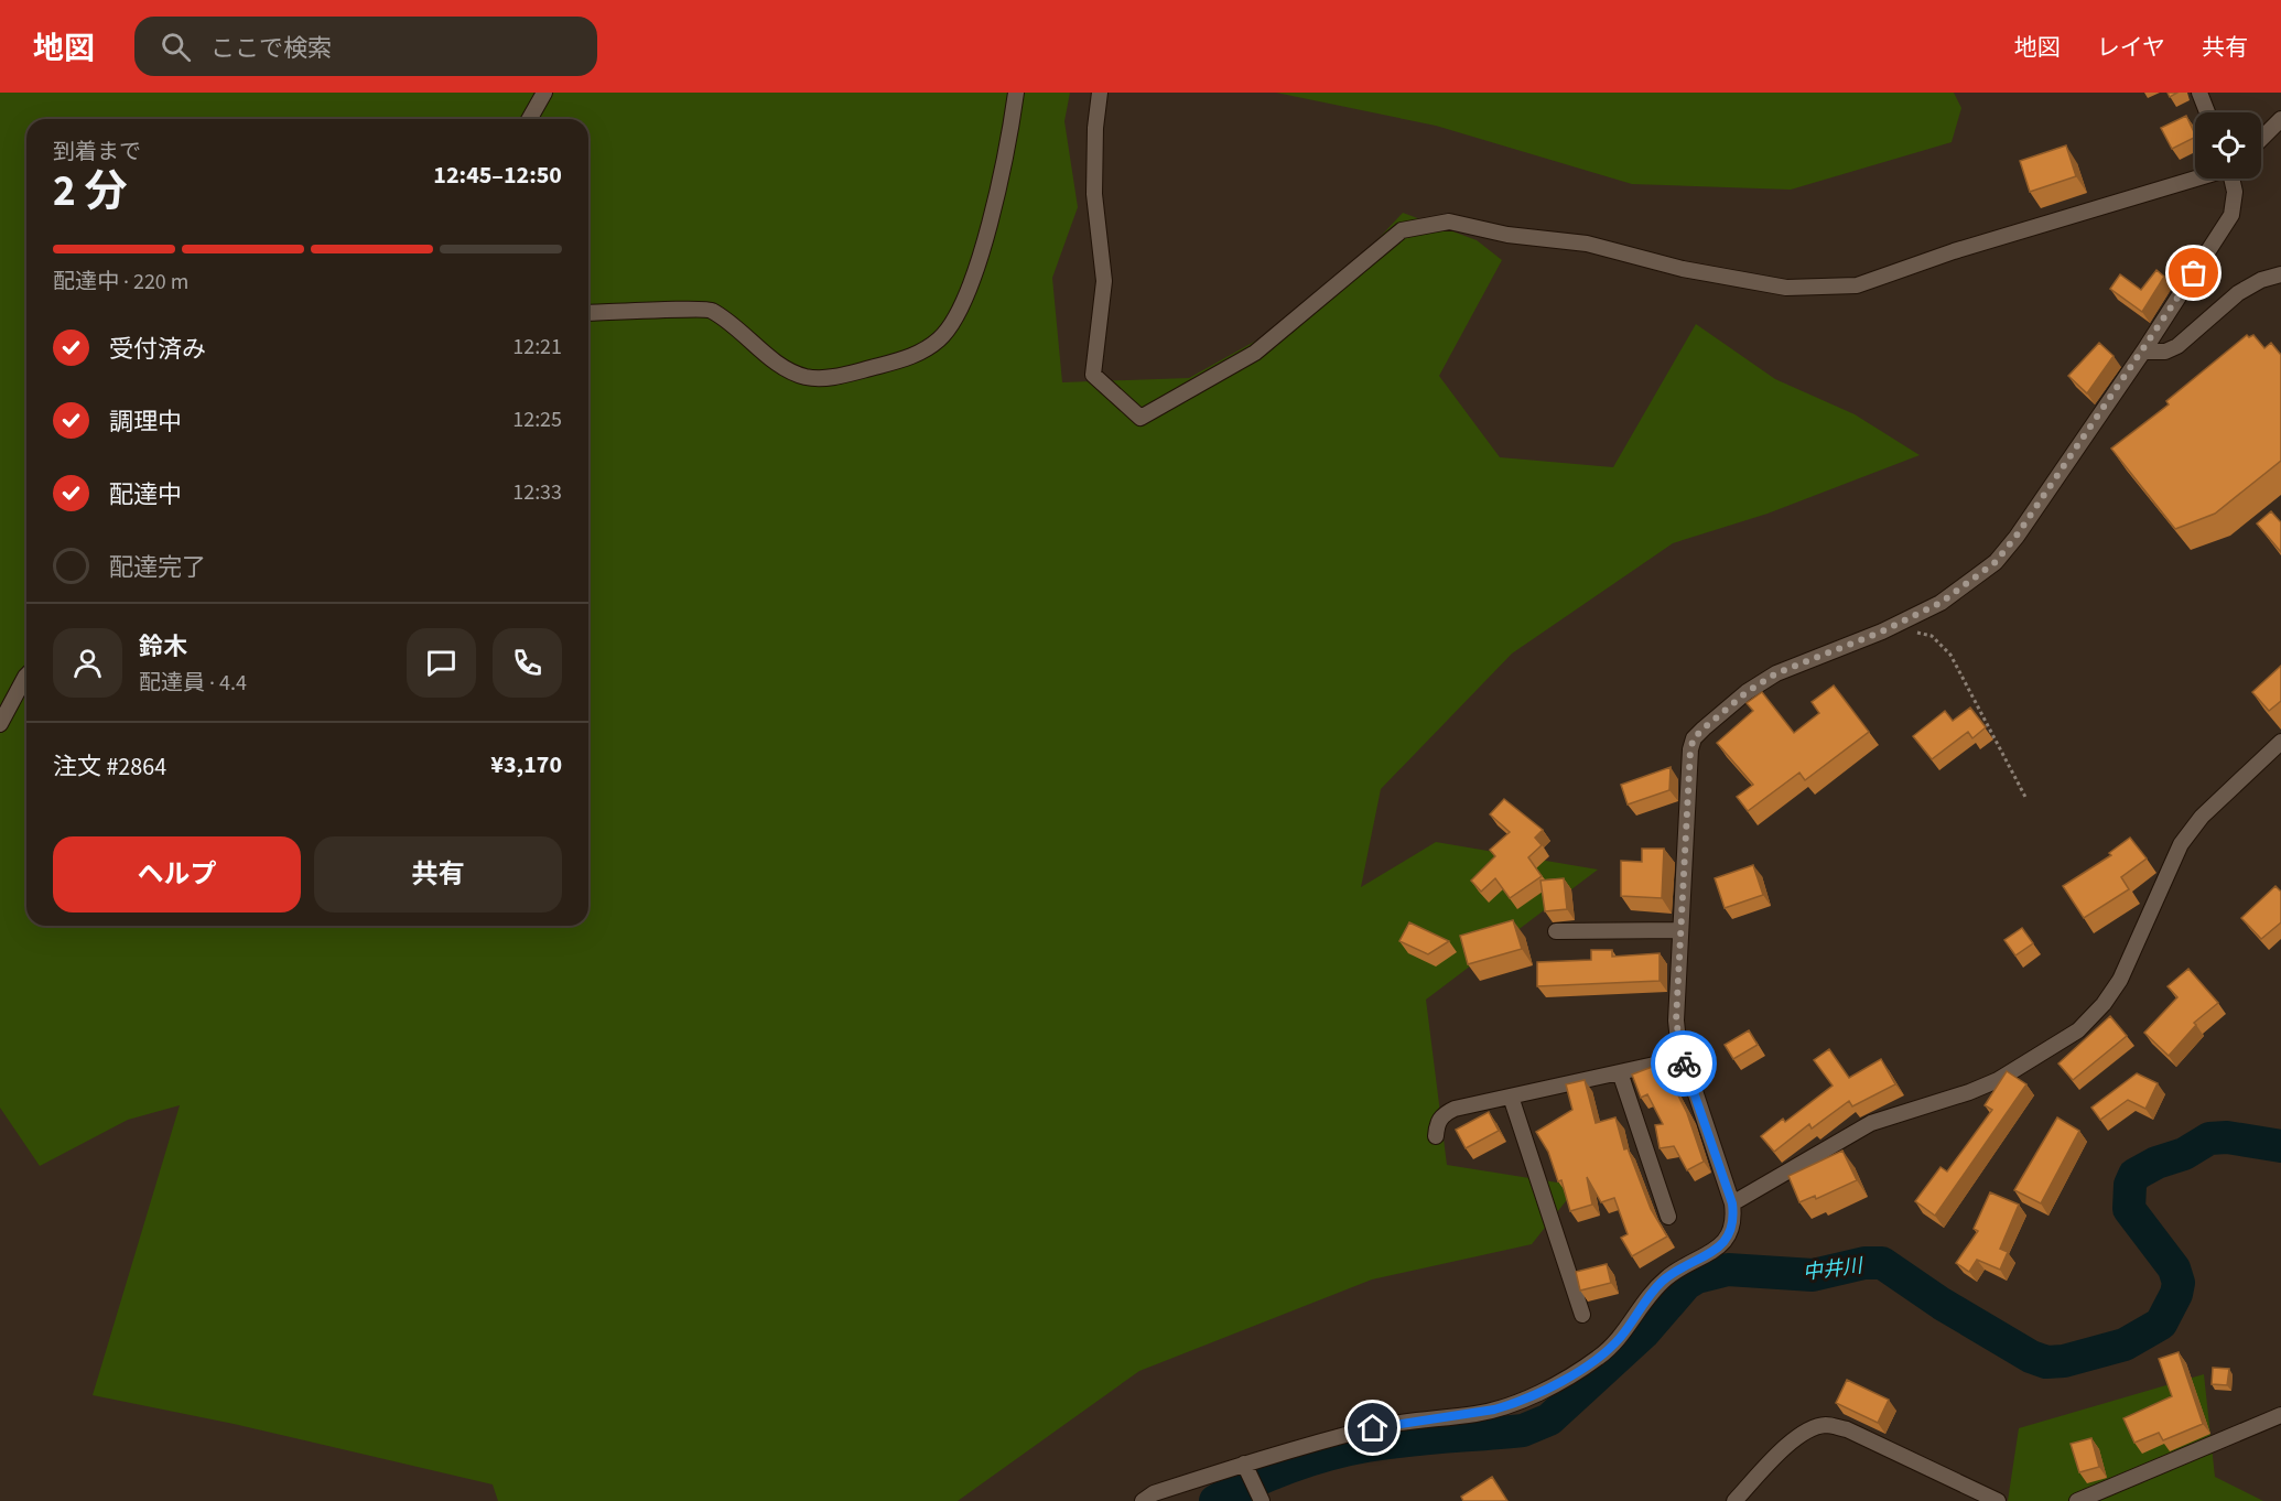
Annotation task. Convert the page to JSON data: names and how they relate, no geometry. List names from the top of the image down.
{
  "water": ["中井川"],
  "page": {
    "header": "地図",
    "search": "ここで検索",
    "nav": ["地図", "レイヤ", "共有"],
    "heading": ["2 分", "到着まで", "12:45–12:50"],
    "panel": [
      "鈴木",
      "配達員 · 4.4",
      "注文 #2864",
      "¥3,170"
    ],
    "bar": "配達中 · 220 m",
    "list": [
      ["受付済み", "12:21"],
      ["調理中", "12:25"],
      ["配達中", "12:33"],
      "配達完了"
    ],
    "buttons": ["ヘルプ", "共有"]
  }
}
